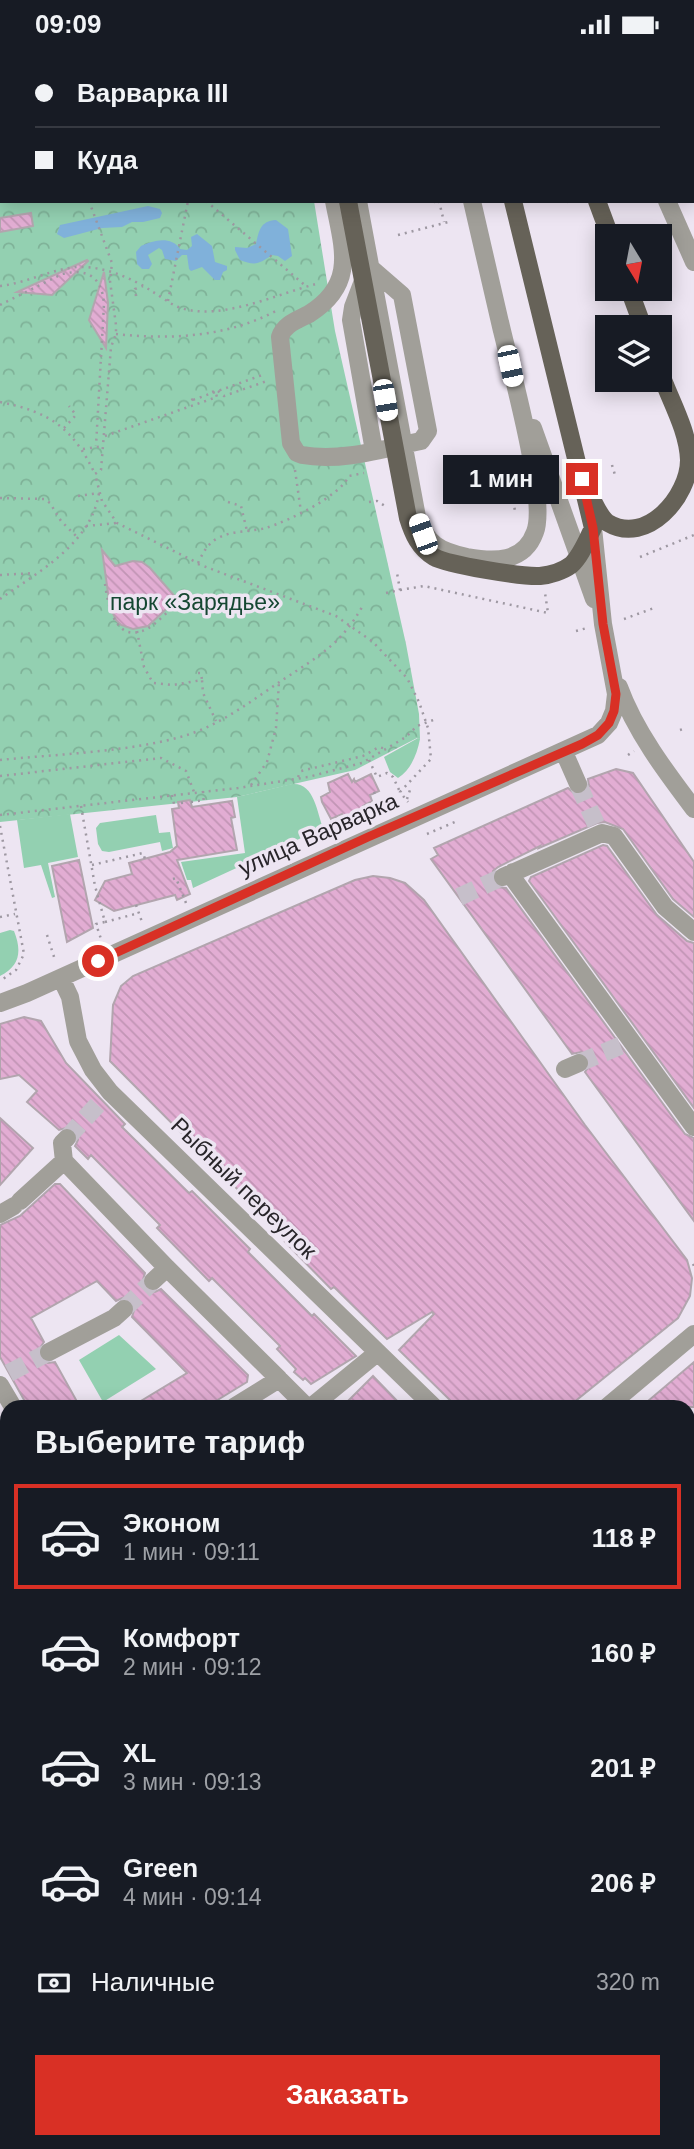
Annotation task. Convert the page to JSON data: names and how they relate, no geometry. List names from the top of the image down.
{
  "streets": {
    "street": ["улица Варварка", "Рыбный переулок"]
  },
  "crossings": [
    ["улица Варварка", "Рыбный переулок"]
  ],
  "parks": ["парк «Зарядье»"],
  "north": "bottom",
  "page": {
    "status": "09:09",
    "banner": ["Варварка III", "Куда"],
    "bubble": "1 мин",
    "heading": "Выберите тариф",
    "list": [
      {
        "name": "Эконом",
        "note": "1 мин · 09:11",
        "value": "118 ₽"
      },
      {
        "name": "Комфорт",
        "note": "2 мин · 09:12",
        "value": "160 ₽"
      },
      {
        "name": "XL",
        "note": "3 мин · 09:13",
        "value": "201 ₽"
      },
      {
        "name": "Green",
        "note": "4 мин · 09:14",
        "value": "206 ₽"
      }
    ],
    "pay": ["Наличные", "320 m"],
    "buttons": "Заказать"
  }
}
